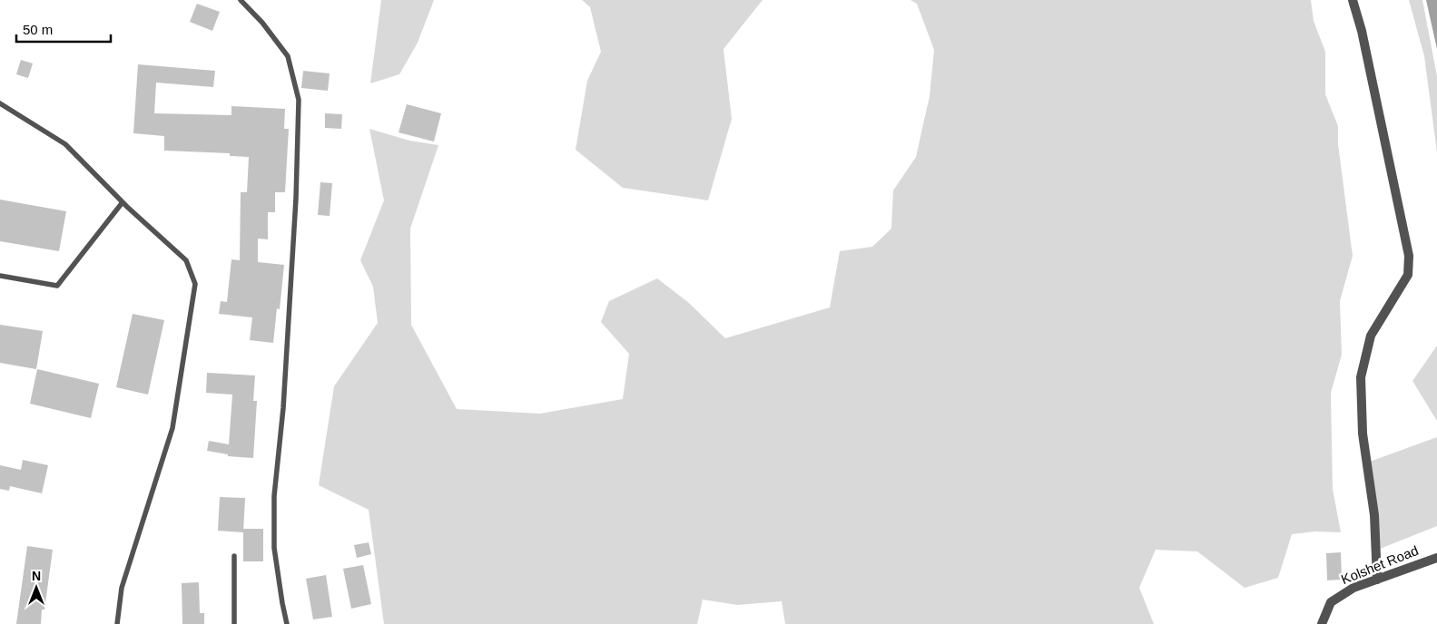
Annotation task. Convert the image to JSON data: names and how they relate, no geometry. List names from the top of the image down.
{
  "streets": {
    "street": ["Kolshet Road"]
  },
  "scale_bar": "50 m",
  "north": "top"
}
